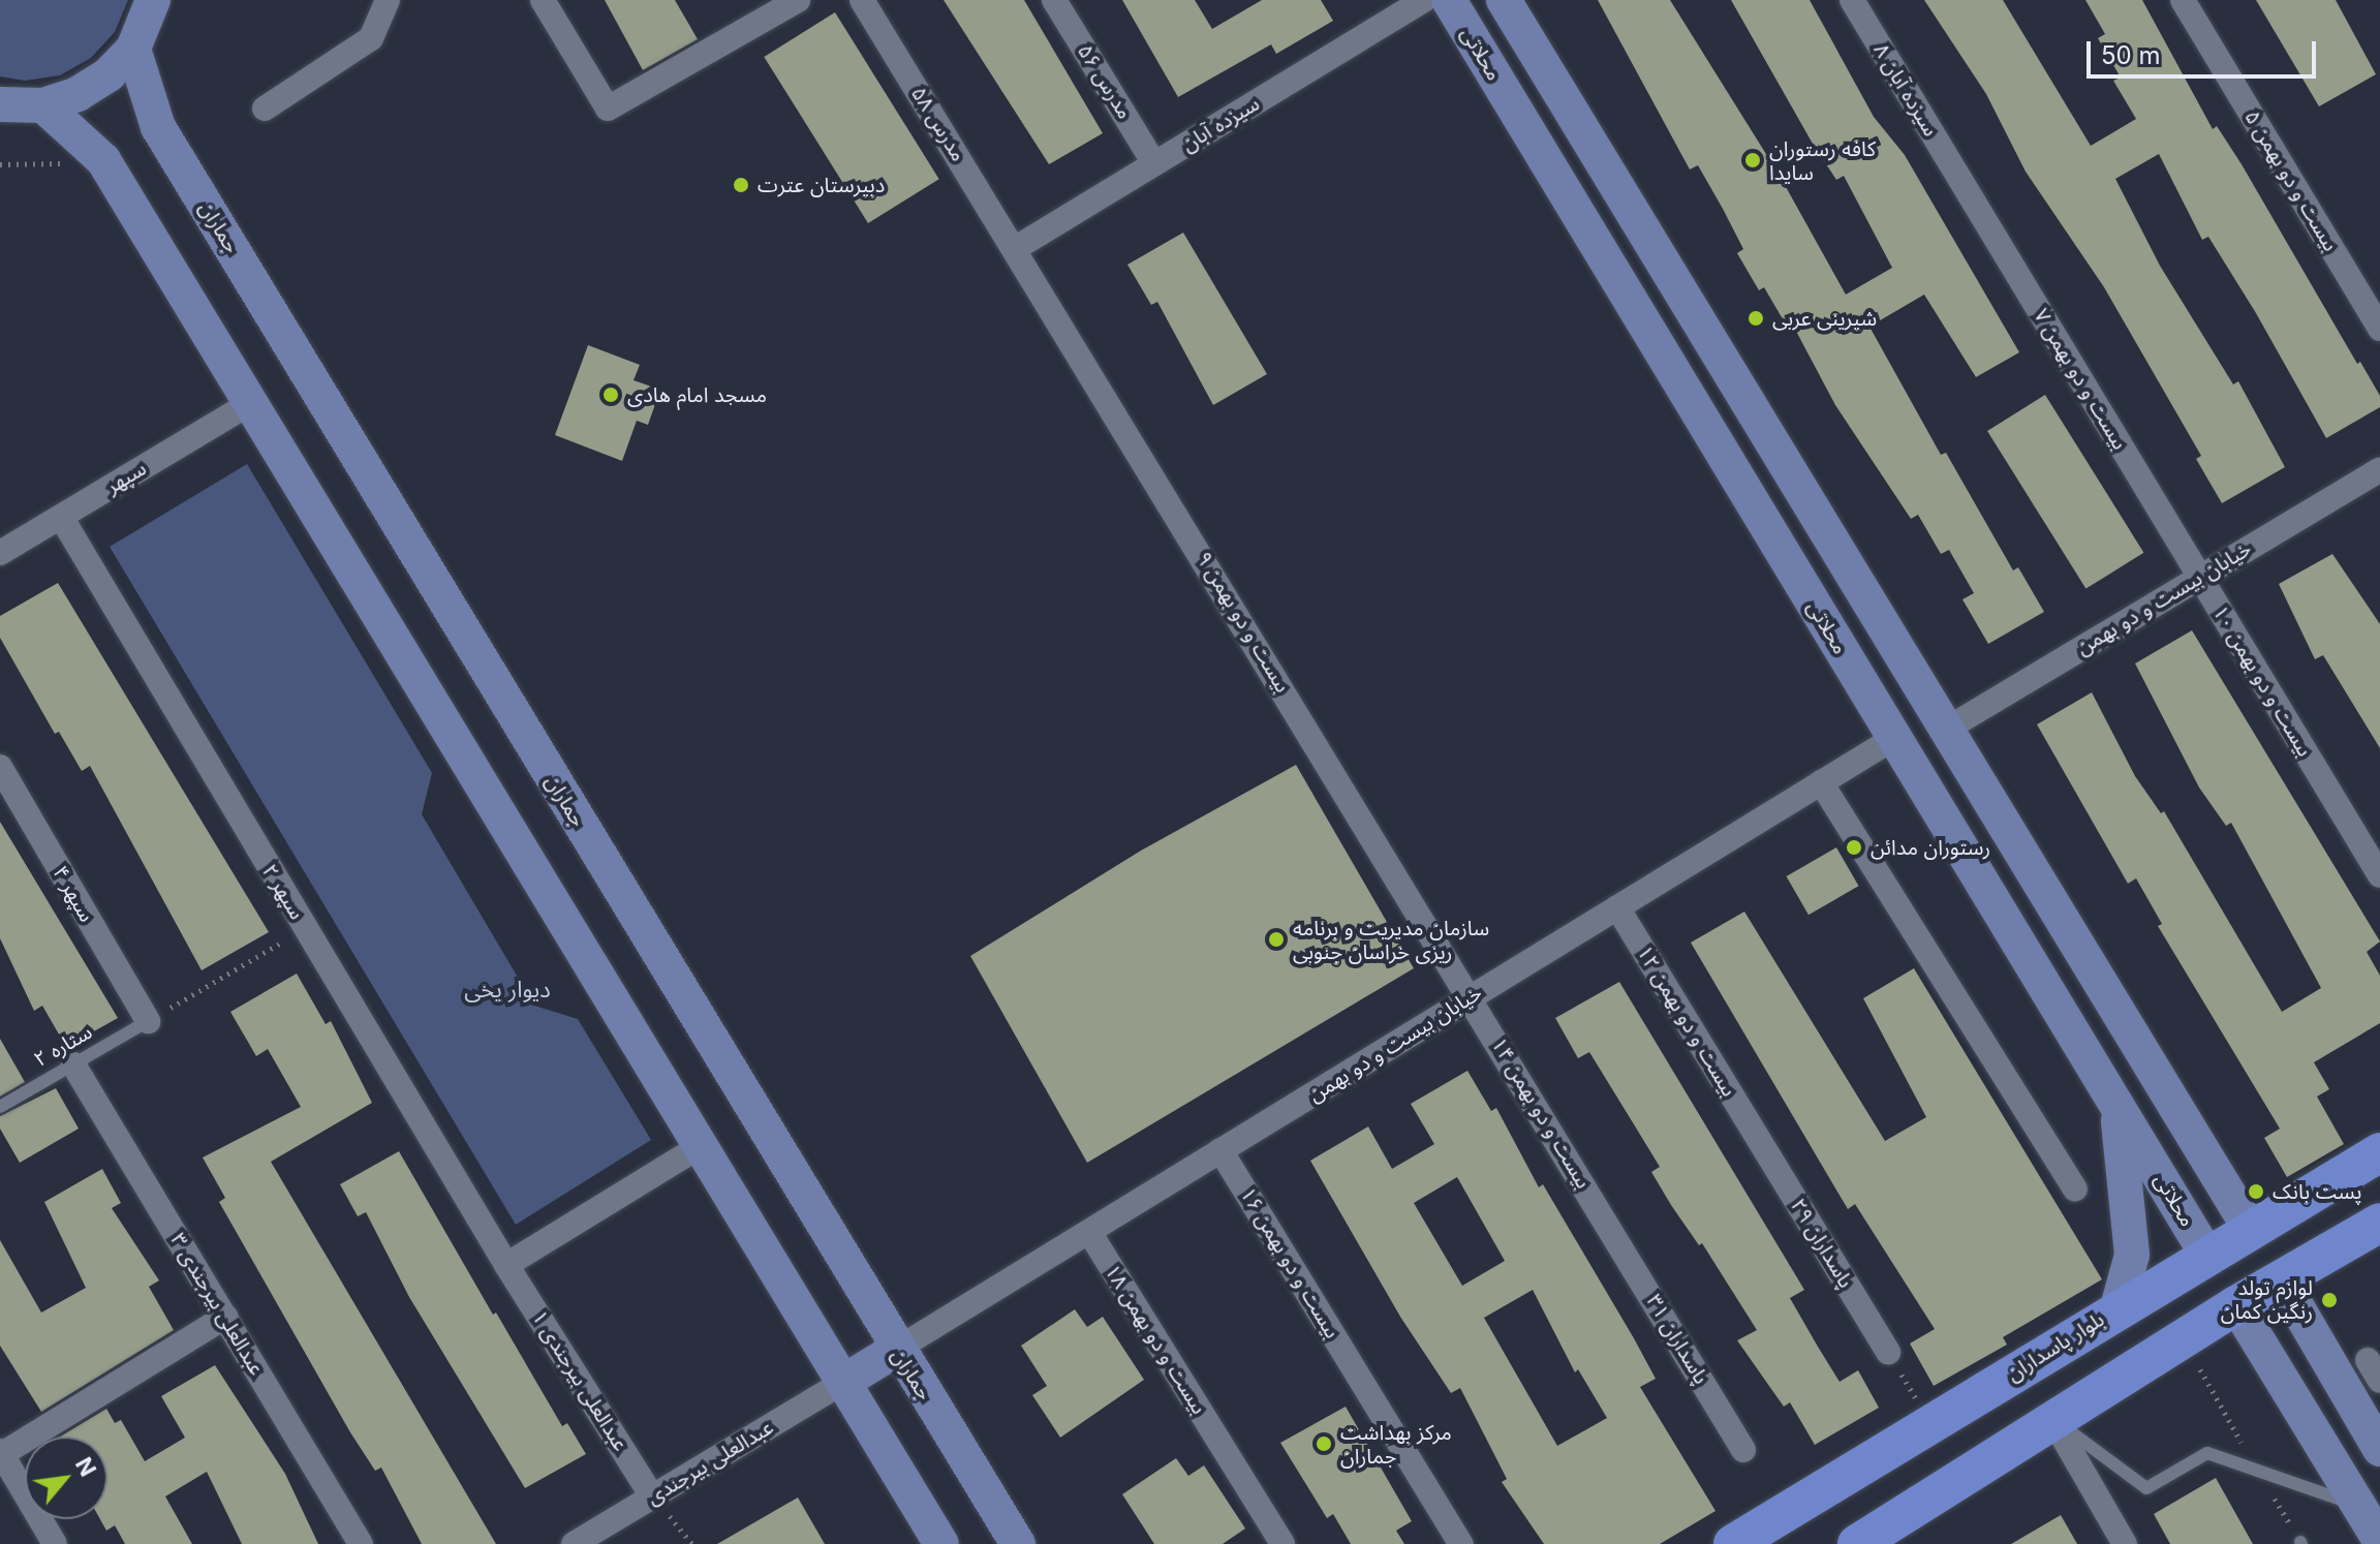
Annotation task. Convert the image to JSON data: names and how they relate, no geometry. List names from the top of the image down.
{
  "streets": {
    "main road": ["محلاتی", "جماران", "بلوار پاسداران"],
    "street": [
      "مدرس ۵۶",
      "سیزده آبان ۸",
      "مدرس ۵۸",
      "سیزده آبان",
      "بیست و دو بهمن ۵",
      "بیست و دو بهمن ۷",
      "سپهر",
      "خیابان بیست و دو بهمن",
      "بیست و دو بهمن ۹",
      "بیست و دو بهمن ۱۰",
      "سپهر ۲",
      "سپهر ۴",
      "بیست و دو بهمن ۱۲",
      "بیست و دو بهمن ۱۴",
      "پاسداران ۲۹",
      "بیست و دو بهمن ۱۶",
      "عبدالعلی بیرجندی ۳",
      "بیست و دو بهمن ۱۸",
      "پاسداران ۳۱",
      "عبدالعلی بیرجندی ۱",
      "عبدالعلی بیرجندی"
    ],
    "lane": ["ستاره ۲"]
  },
  "crossings": [
    ["محلاتی", "خیابان بیست و دو بهمن"],
    ["محلاتی", "بلوار پاسداران"],
    ["مدرس ۵۶", "سیزده آبان"],
    ["سیزده آبان ۸", "بیست و دو بهمن ۷"],
    ["مدرس ۵۸", "سیزده آبان"],
    ["مدرس ۵۸", "بیست و دو بهمن ۹"],
    ["سیزده آبان", "بیست و دو بهمن ۹"],
    ["جماران", "خیابان بیست و دو بهمن"],
    ["بیست و دو بهمن ۷", "خیابان بیست و دو بهمن"],
    ["بیست و دو بهمن ۷", "بیست و دو بهمن ۱۰"],
    ["سپهر", "سپهر ۲"],
    ["خیابان بیست و دو بهمن", "بیست و دو بهمن ۹"],
    ["خیابان بیست و دو بهمن", "بیست و دو بهمن ۱۰"],
    ["خیابان بیست و دو بهمن", "بیست و دو بهمن ۱۲"],
    ["خیابان بیست و دو بهمن", "بیست و دو بهمن ۱۴"],
    ["خیابان بیست و دو بهمن", "بیست و دو بهمن ۱۶"],
    ["خیابان بیست و دو بهمن", "بیست و دو بهمن ۱۸"],
    ["بیست و دو بهمن ۹", "بیست و دو بهمن ۱۴"],
    ["سپهر ۲", "عبدالعلی بیرجندی ۱"],
    ["سپهر ۴", "ستاره ۲"],
    ["بیست و دو بهمن ۱۲", "پاسداران ۲۹"],
    ["ستاره ۲", "عبدالعلی بیرجندی ۳"],
    ["بیست و دو بهمن ۱۴", "پاسداران ۳۱"],
    ["عبدالعلی بیرجندی ۱", "عبدالعلی بیرجندی"]
  ],
  "districts": ["دیوار یخی"],
  "places": [
    "کافه رستوران سایدا",
    "دبیرستان عترت",
    "شیرینی عربی",
    "مسجد امام هادی",
    "رستوران مدائن",
    "سازمان مدیریت و برنامه ریزی خراسان جنوبی",
    "پست بانک",
    "لوازم تولد رنگین کمان",
    "مرکز بهداشت جماران"
  ],
  "scale_bar": "50 m",
  "north": "top right"
}
